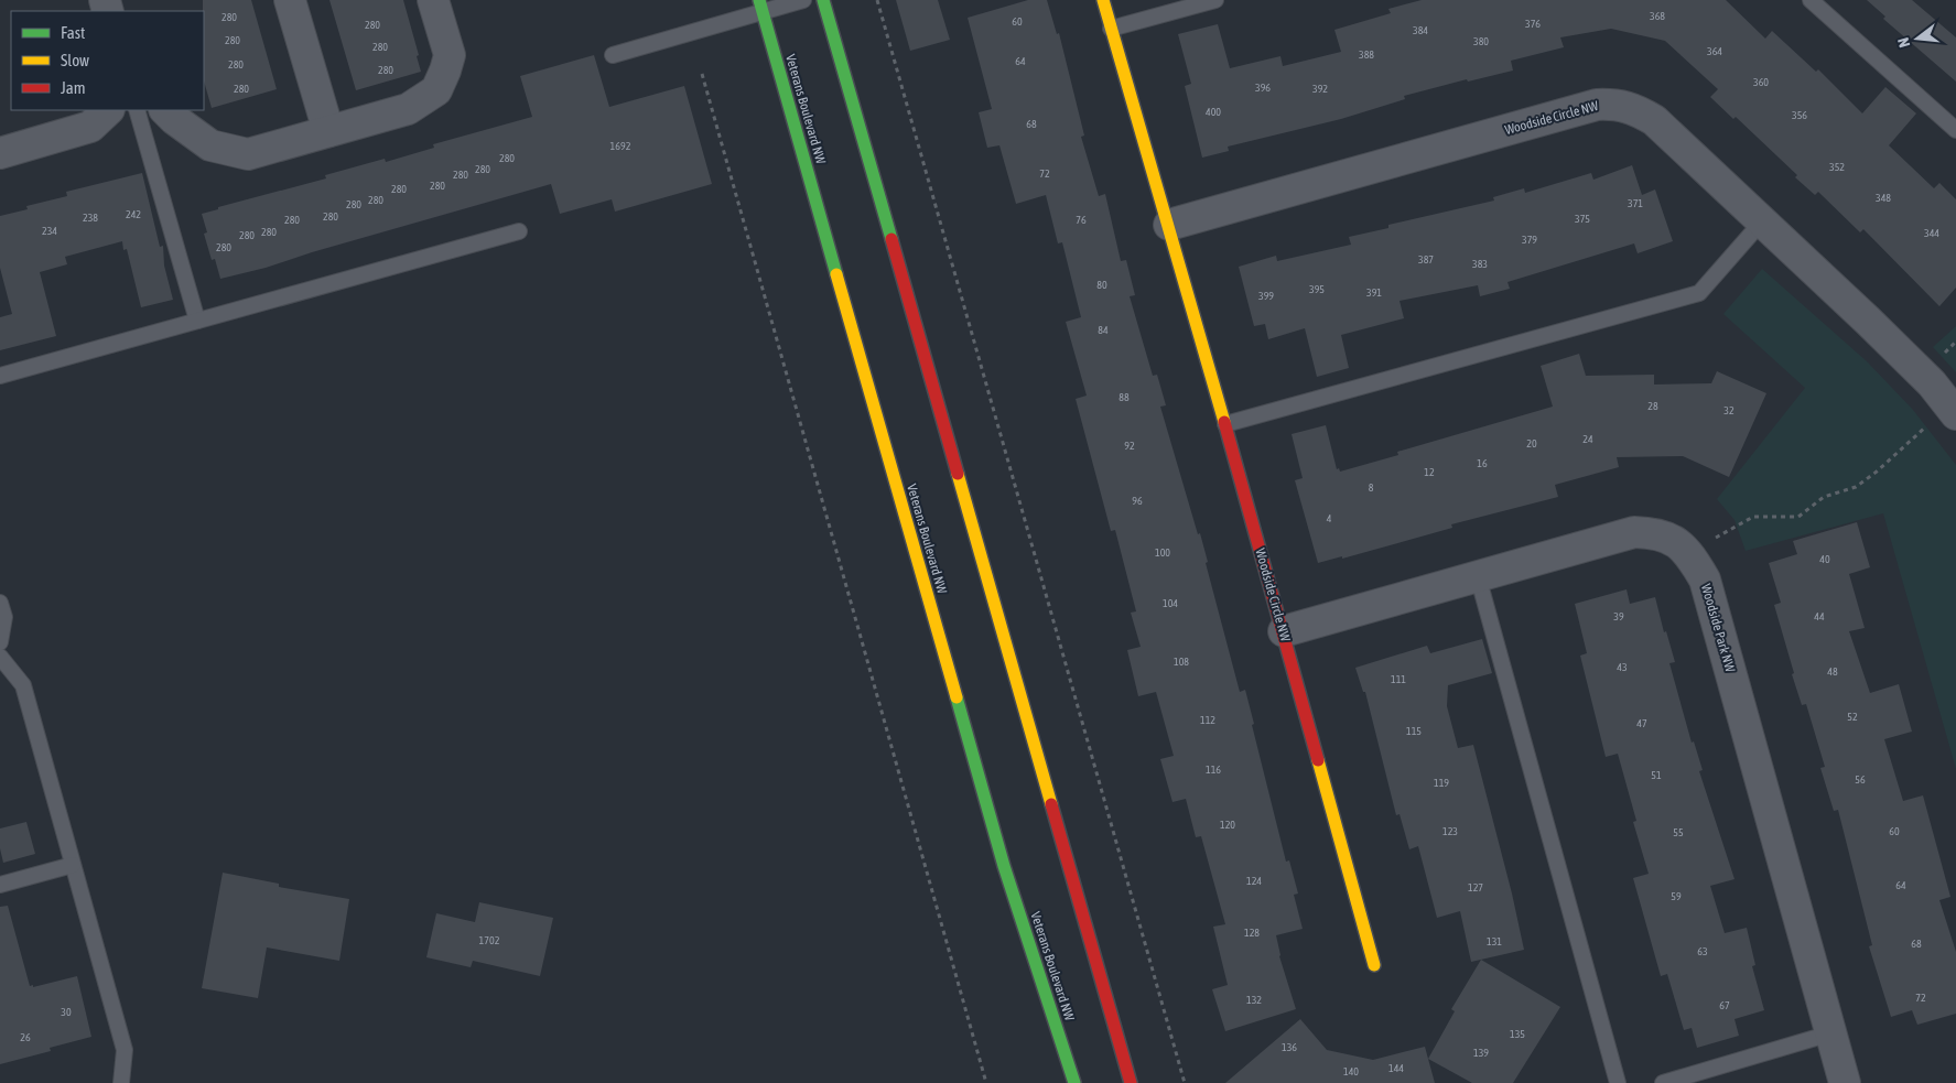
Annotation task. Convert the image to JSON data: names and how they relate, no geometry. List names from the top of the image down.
{
  "streets": {
    "main road": ["Veterans Boulevard NW", "Woodside Circle NW"],
    "street": ["Woodside Park NW"]
  },
  "crossings": [
    ["Woodside Circle NW", "Woodside Park NW"]
  ],
  "house_numbers": [
    "368",
    "280",
    "60",
    "376",
    "280",
    "384",
    "280",
    "380",
    "280",
    "364",
    "388",
    "64",
    "280",
    "280",
    "360",
    "396",
    "280",
    "392",
    "400",
    "356",
    "68",
    "1692",
    "280",
    "352",
    "280",
    "72",
    "280",
    "280",
    "280",
    "348",
    "280",
    "371",
    "280",
    "242",
    "280",
    "238",
    "375",
    "280",
    "76",
    "234",
    "280",
    "344",
    "280",
    "379",
    "280",
    "387",
    "383",
    "80",
    "395",
    "391",
    "399",
    "84",
    "88",
    "28",
    "32",
    "24",
    "20",
    "92",
    "16",
    "12",
    "8",
    "96",
    "4",
    "100",
    "40",
    "104",
    "39",
    "44",
    "108",
    "43",
    "48",
    "111",
    "52",
    "112",
    "47",
    "115",
    "116",
    "51",
    "56",
    "119",
    "120",
    "123",
    "60",
    "55",
    "124",
    "64",
    "127",
    "59",
    "128",
    "1702",
    "131",
    "68",
    "63",
    "72",
    "132",
    "67",
    "30",
    "135",
    "26",
    "136",
    "139",
    "144",
    "140"
  ],
  "legend": ["Fast", "Slow", "Jam"],
  "north": "left"
}
